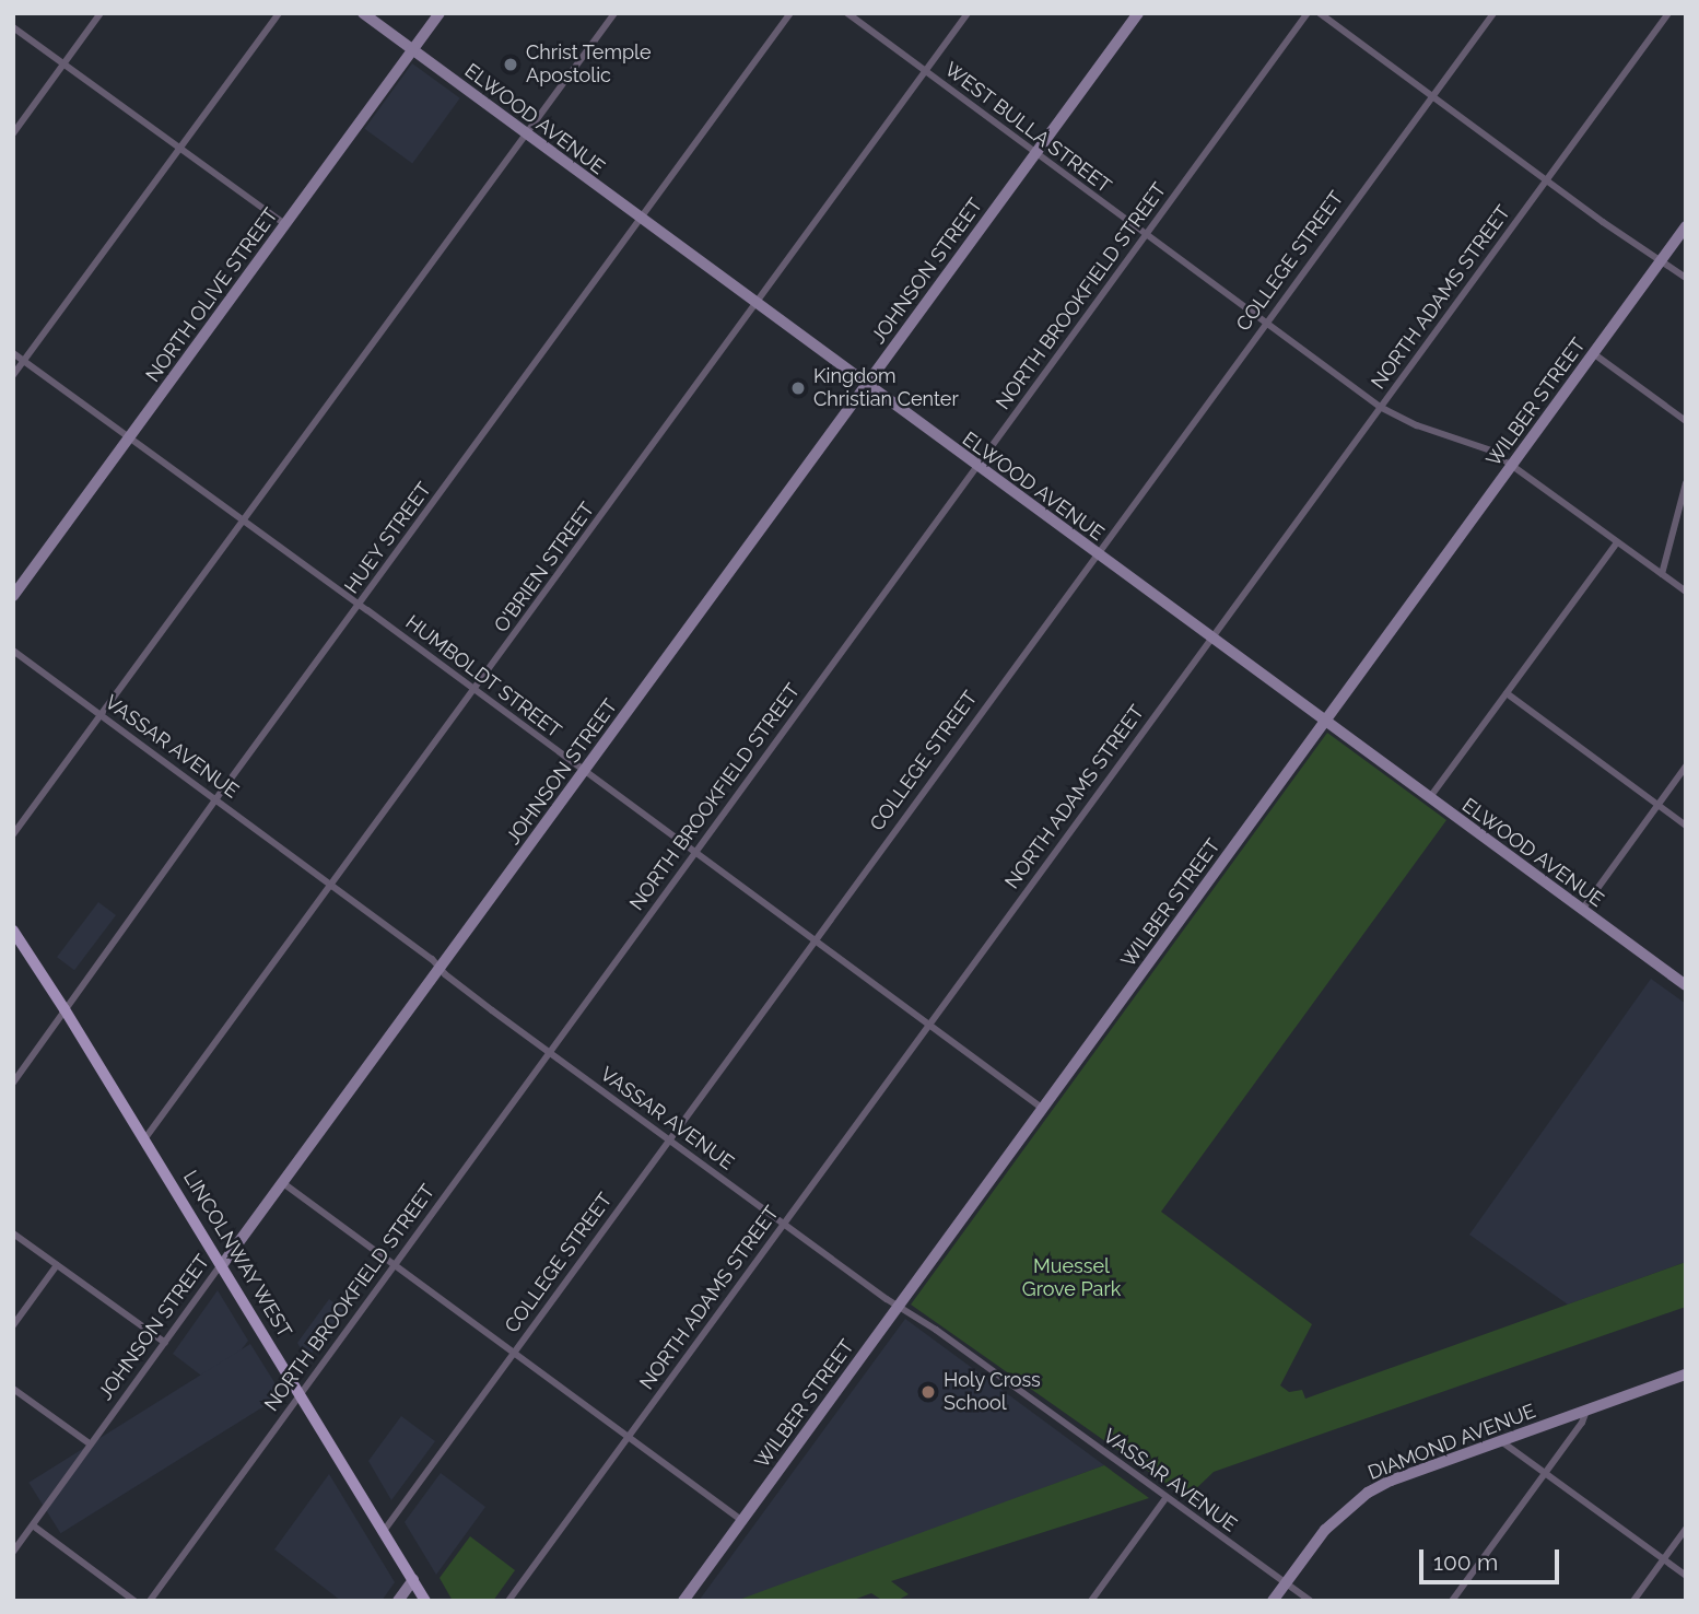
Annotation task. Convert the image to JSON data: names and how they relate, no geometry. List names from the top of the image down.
{
  "streets": {
    "main road": ["LINCOLNWAY WEST"],
    "street": [
      "ELWOOD AVENUE",
      "WEST BULLA STREET",
      "COLLEGE STREET",
      "JOHNSON STREET",
      "NORTH OLIVE STREET",
      "NORTH BROOKFIELD STREET",
      "NORTH ADAMS STREET",
      "WILBER STREET",
      "HUEY STREET",
      "O'BRIEN STREET",
      "HUMBOLDT STREET",
      "VASSAR AVENUE",
      "DIAMOND AVENUE"
    ]
  },
  "crossings": [
    ["ELWOOD AVENUE", "COLLEGE STREET"],
    ["ELWOOD AVENUE", "JOHNSON STREET"],
    ["ELWOOD AVENUE", "NORTH OLIVE STREET"],
    ["ELWOOD AVENUE", "NORTH BROOKFIELD STREET"],
    ["ELWOOD AVENUE", "NORTH ADAMS STREET"],
    ["ELWOOD AVENUE", "WILBER STREET"],
    ["ELWOOD AVENUE", "HUEY STREET"],
    ["ELWOOD AVENUE", "O'BRIEN STREET"],
    ["WEST BULLA STREET", "COLLEGE STREET"],
    ["WEST BULLA STREET", "JOHNSON STREET"],
    ["WEST BULLA STREET", "NORTH BROOKFIELD STREET"],
    ["WEST BULLA STREET", "NORTH ADAMS STREET"],
    ["WEST BULLA STREET", "WILBER STREET"],
    ["WEST BULLA STREET", "O'BRIEN STREET"],
    ["COLLEGE STREET", "HUMBOLDT STREET"],
    ["COLLEGE STREET", "VASSAR AVENUE"],
    ["COLLEGE STREET", "LINCOLNWAY WEST"],
    ["JOHNSON STREET", "HUMBOLDT STREET"],
    ["JOHNSON STREET", "VASSAR AVENUE"],
    ["JOHNSON STREET", "LINCOLNWAY WEST"],
    ["NORTH OLIVE STREET", "HUMBOLDT STREET"],
    ["NORTH BROOKFIELD STREET", "HUMBOLDT STREET"],
    ["NORTH BROOKFIELD STREET", "VASSAR AVENUE"],
    ["NORTH BROOKFIELD STREET", "LINCOLNWAY WEST"],
    ["NORTH ADAMS STREET", "HUMBOLDT STREET"],
    ["NORTH ADAMS STREET", "VASSAR AVENUE"],
    ["WILBER STREET", "HUMBOLDT STREET"],
    ["WILBER STREET", "VASSAR AVENUE"],
    ["HUEY STREET", "HUMBOLDT STREET"],
    ["HUEY STREET", "VASSAR AVENUE"],
    ["HUEY STREET", "LINCOLNWAY WEST"],
    ["O'BRIEN STREET", "HUMBOLDT STREET"],
    ["O'BRIEN STREET", "VASSAR AVENUE"],
    ["O'BRIEN STREET", "LINCOLNWAY WEST"],
    ["VASSAR AVENUE", "DIAMOND AVENUE"]
  ],
  "parks": ["Muessel Grove Park"],
  "places": ["Christ Temple Apostolic", "Kingdom Christian Center", "Holy Cross School"],
  "scale_bar": "100 m"
}
